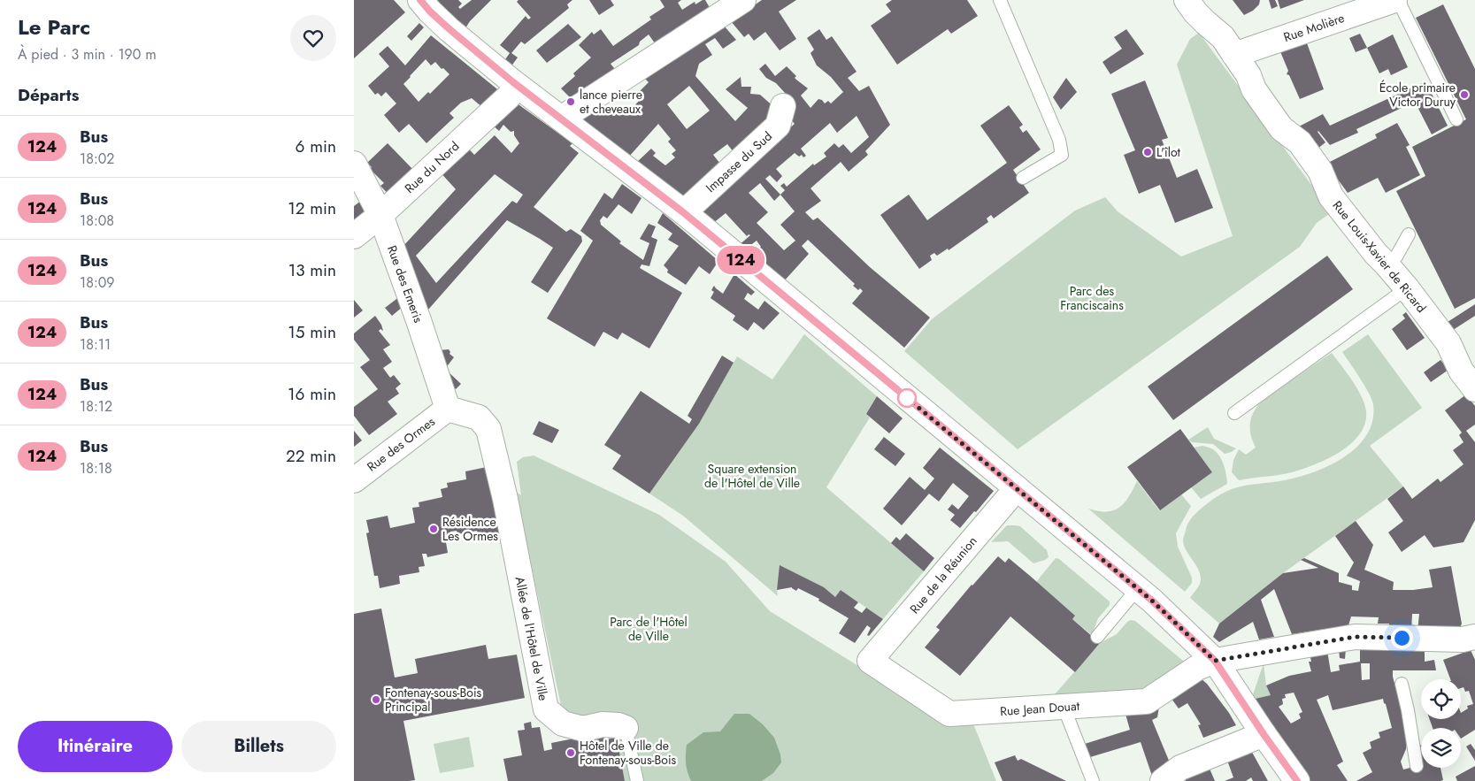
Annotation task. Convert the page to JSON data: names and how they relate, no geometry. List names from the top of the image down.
{
  "streets": {
    "street": [
      "Rue Molière",
      "Impasse du Sud",
      "Rue du Nord",
      "Rue Louis-Xavier de Ricard",
      "Rue des Emeris",
      "Rue des Ormes",
      "Rue de la Réunion",
      "Allée de l'Hôtel de Ville",
      "Rue Jean Douat"
    ]
  },
  "crossings": [
    ["Rue Molière", "Rue Louis-Xavier de Ricard"],
    ["Rue du Nord", "Rue des Emeris"],
    ["Rue des Emeris", "Rue des Ormes"],
    ["Rue des Emeris", "Allée de l'Hôtel de Ville"],
    ["Rue des Ormes", "Allée de l'Hôtel de Ville"],
    ["Rue de la Réunion", "Rue Jean Douat"]
  ],
  "parks": ["Parc des Franciscains", "Square extension de l'Hôtel de Ville", "Parc de l'Hôtel de Ville"],
  "places": [
    "École primaire Victor Duruy",
    "lance pierre et cheveaux",
    "L'îlot",
    "Résidence Les Ormes",
    "Fontenay-sous-Bois Principal",
    "Hôtel de Ville de Fontenay-sous-Bois"
  ],
  "lines": ["bus line 124"],
  "page": {
    "heading": [
      ["Le Parc", "À pied · 3 min · 190 m"],
      "Départs"
    ],
    "on_map": "124",
    "list": [
      {
        "mark": "124",
        "name": "Bus",
        "note": "18:02",
        "value": "6 min"
      },
      {
        "mark": "124",
        "name": "Bus",
        "note": "18:08",
        "value": "12 min"
      },
      {
        "mark": "124",
        "name": "Bus",
        "note": "18:09",
        "value": "13 min"
      },
      {
        "mark": "124",
        "name": "Bus",
        "note": "18:11",
        "value": "15 min"
      },
      {
        "mark": "124",
        "name": "Bus",
        "note": "18:12",
        "value": "16 min"
      },
      {
        "mark": "124",
        "name": "Bus",
        "note": "18:18",
        "value": "22 min"
      }
    ],
    "buttons": ["Itinéraire", "Billets"]
  }
}
